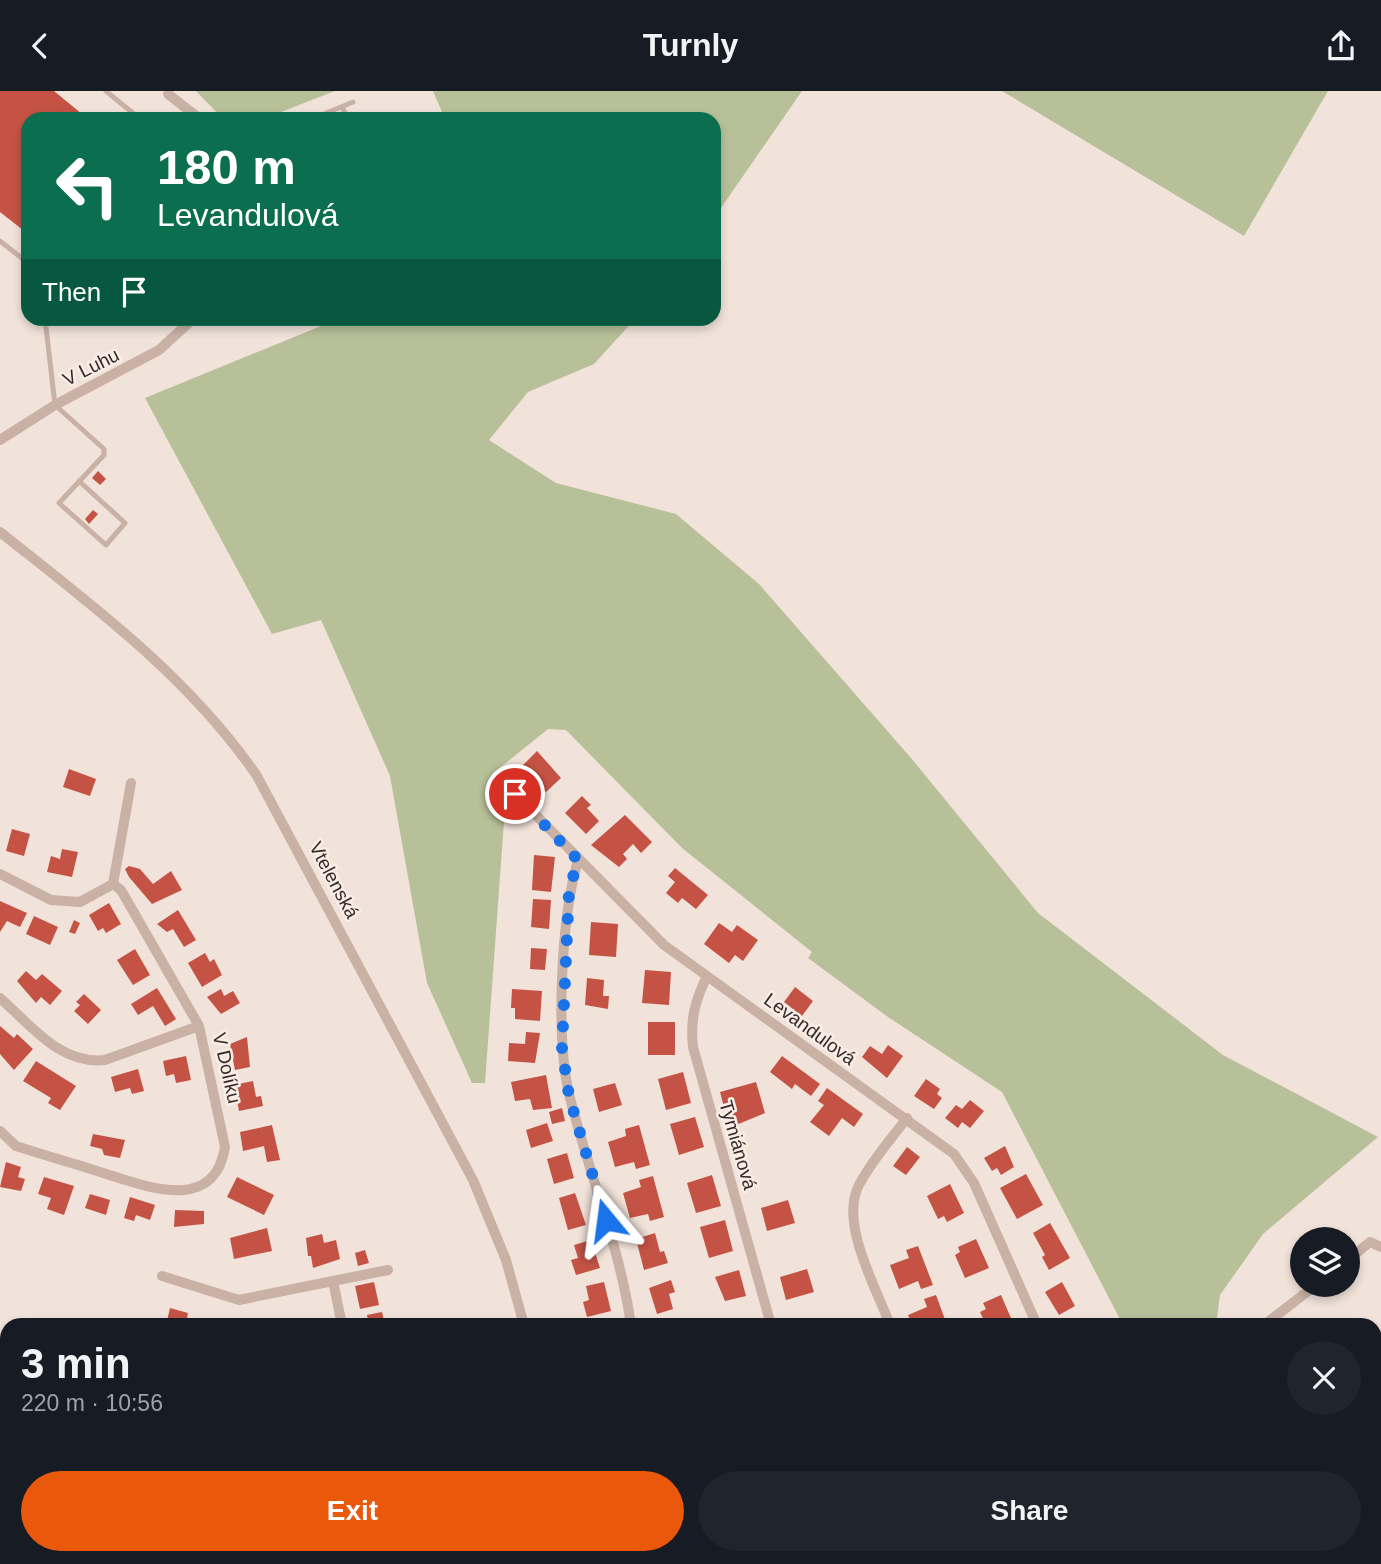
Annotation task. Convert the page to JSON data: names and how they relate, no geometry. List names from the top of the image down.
{
  "streets": {
    "street": [
      "V Luhu",
      "Vtelenská",
      "Levandulová",
      "V Dolíku",
      "Tymiánová"
    ]
  },
  "crossings": [
    ["Levandulová", "Tymiánová"]
  ],
  "page": {
    "header": "Turnly",
    "turn": ["180 m", "Levandulová"],
    "then": "Then",
    "heading": ["3 min", "220 m · 10:56"],
    "buttons": ["Exit", "Share"]
  }
}
